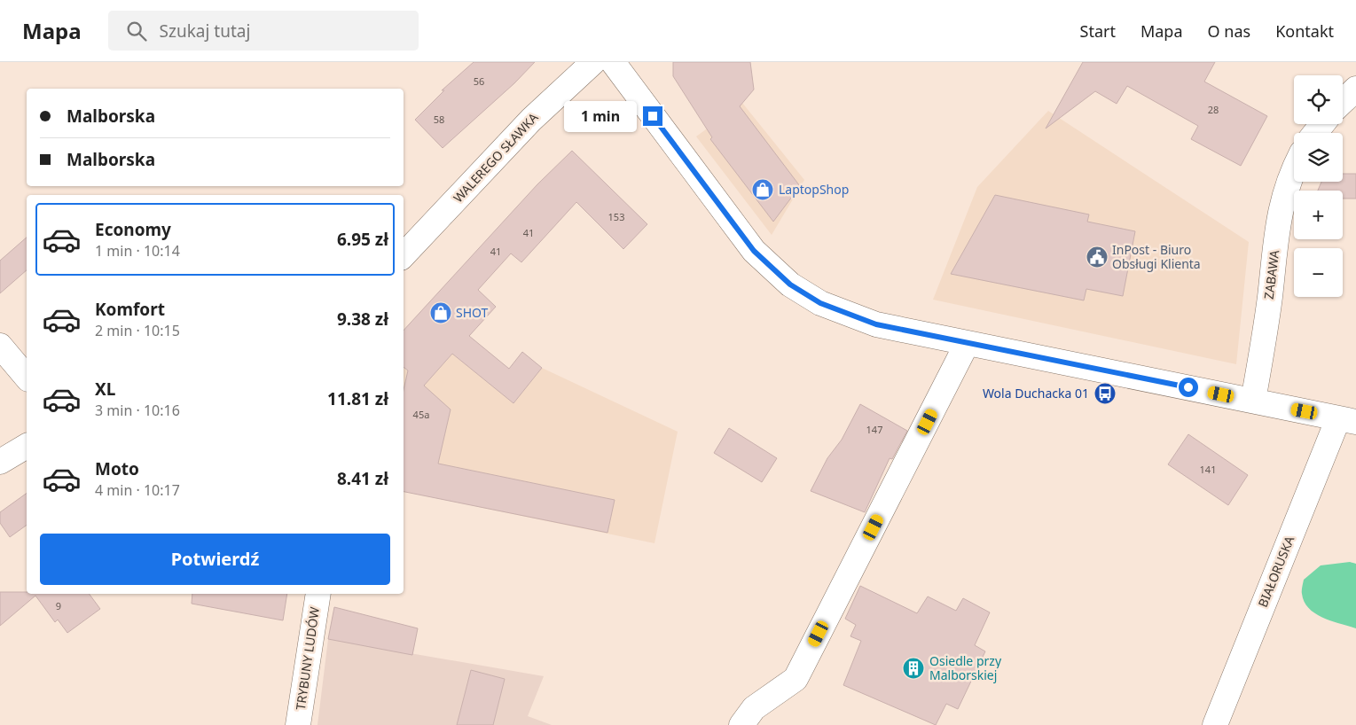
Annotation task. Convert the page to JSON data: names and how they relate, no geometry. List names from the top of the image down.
{
  "streets": {
    "street": [
      "WALEREGO SŁAWKA",
      "ZABAWA",
      "BIAŁORUSKA",
      "TRYBUNY LUDÓW"
    ]
  },
  "places": {
    "shop": ["LaptopShop", "SHOT"],
    "public building": ["InPost - Biuro Obsługi Klienta"],
    "bus stop": ["Wola Duchacka 01"],
    "building": ["Osiedle przy Malborskiej"]
  },
  "house_numbers": [
    "56",
    "28",
    "58",
    "153",
    "41",
    "41",
    "45a",
    "147",
    "141",
    "9"
  ],
  "page": {
    "header": "Mapa",
    "search": "Szukaj tutaj",
    "nav": [
      "Start",
      "Mapa",
      "O nas",
      "Kontakt"
    ],
    "map_buttons": ["+", "−"],
    "banner": ["Malborska", "Malborska"],
    "bubble": "1 min",
    "list": [
      {
        "name": "Economy",
        "note": "1 min · 10:14",
        "value": "6.95 zł"
      },
      {
        "name": "Komfort",
        "note": "2 min · 10:15",
        "value": "9.38 zł"
      },
      {
        "name": "XL",
        "note": "3 min · 10:16",
        "value": "11.81 zł"
      },
      {
        "name": "Moto",
        "note": "4 min · 10:17",
        "value": "8.41 zł"
      }
    ],
    "buttons": "Potwierdź"
  }
}
